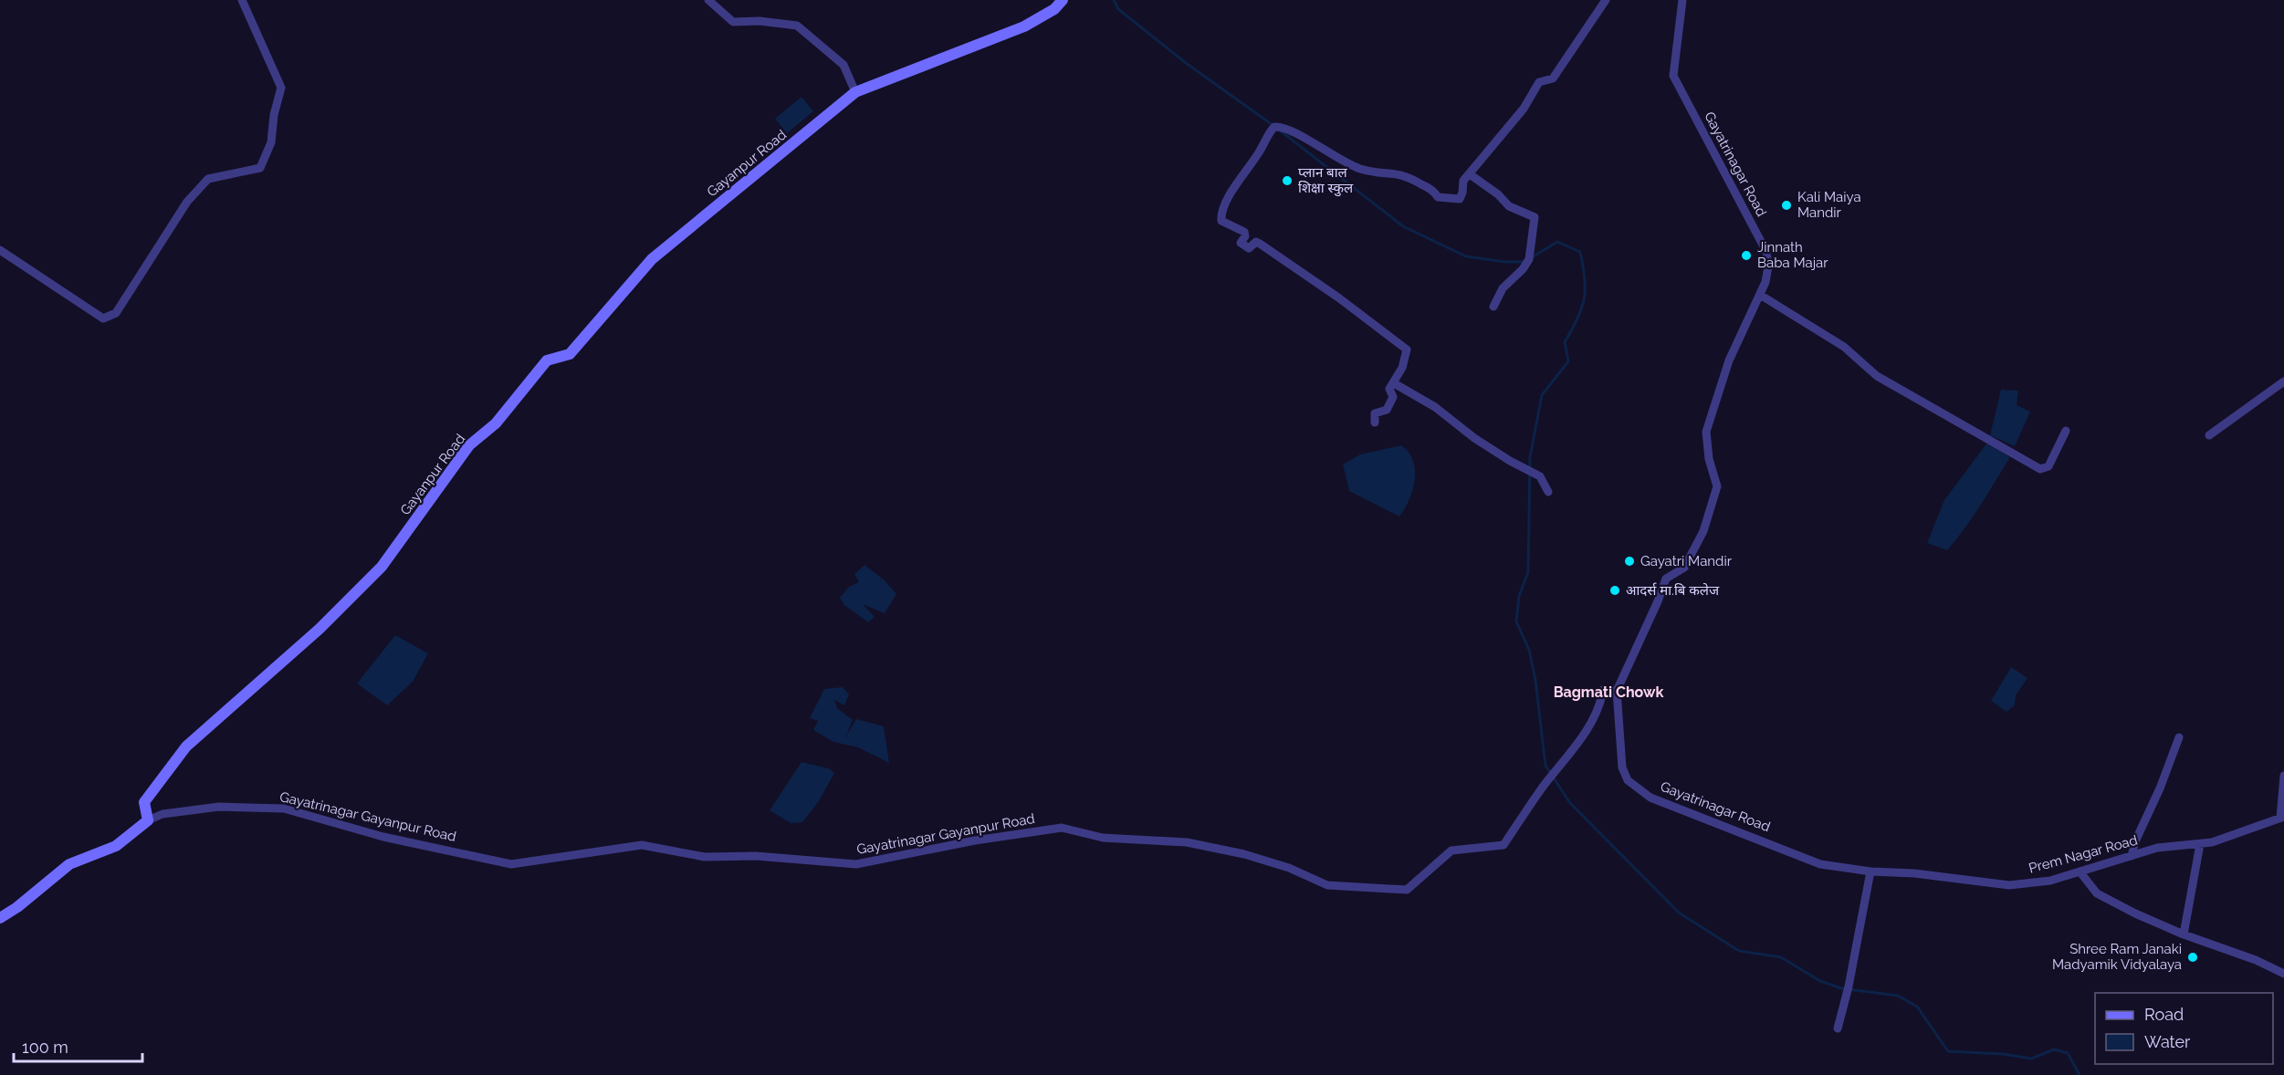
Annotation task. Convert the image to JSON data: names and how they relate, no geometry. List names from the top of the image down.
{
  "streets": {
    "street": [
      "Gayanpur Road",
      "Gayatrinagar Road",
      "Gayatrinagar Gayanpur Road",
      "Prem Nagar Road"
    ]
  },
  "crossings": [
    ["Gayanpur Road", "Gayatrinagar Gayanpur Road"],
    ["Gayatrinagar Road", "Gayatrinagar Gayanpur Road"],
    ["Gayatrinagar Road", "Prem Nagar Road"]
  ],
  "districts": ["Bagmati Chowk"],
  "places": [
    "प्लान बाल शिक्षा स्कुल",
    "Kali Maiya Mandir",
    "Jinnath Baba Majar",
    "Gayatri Mandir",
    "आदर्स मा.बि कलेज",
    "Shree Ram Janaki Madyamik Vidyalaya"
  ],
  "legend": ["Road", "Water"],
  "scale_bar": "100 m"
}
